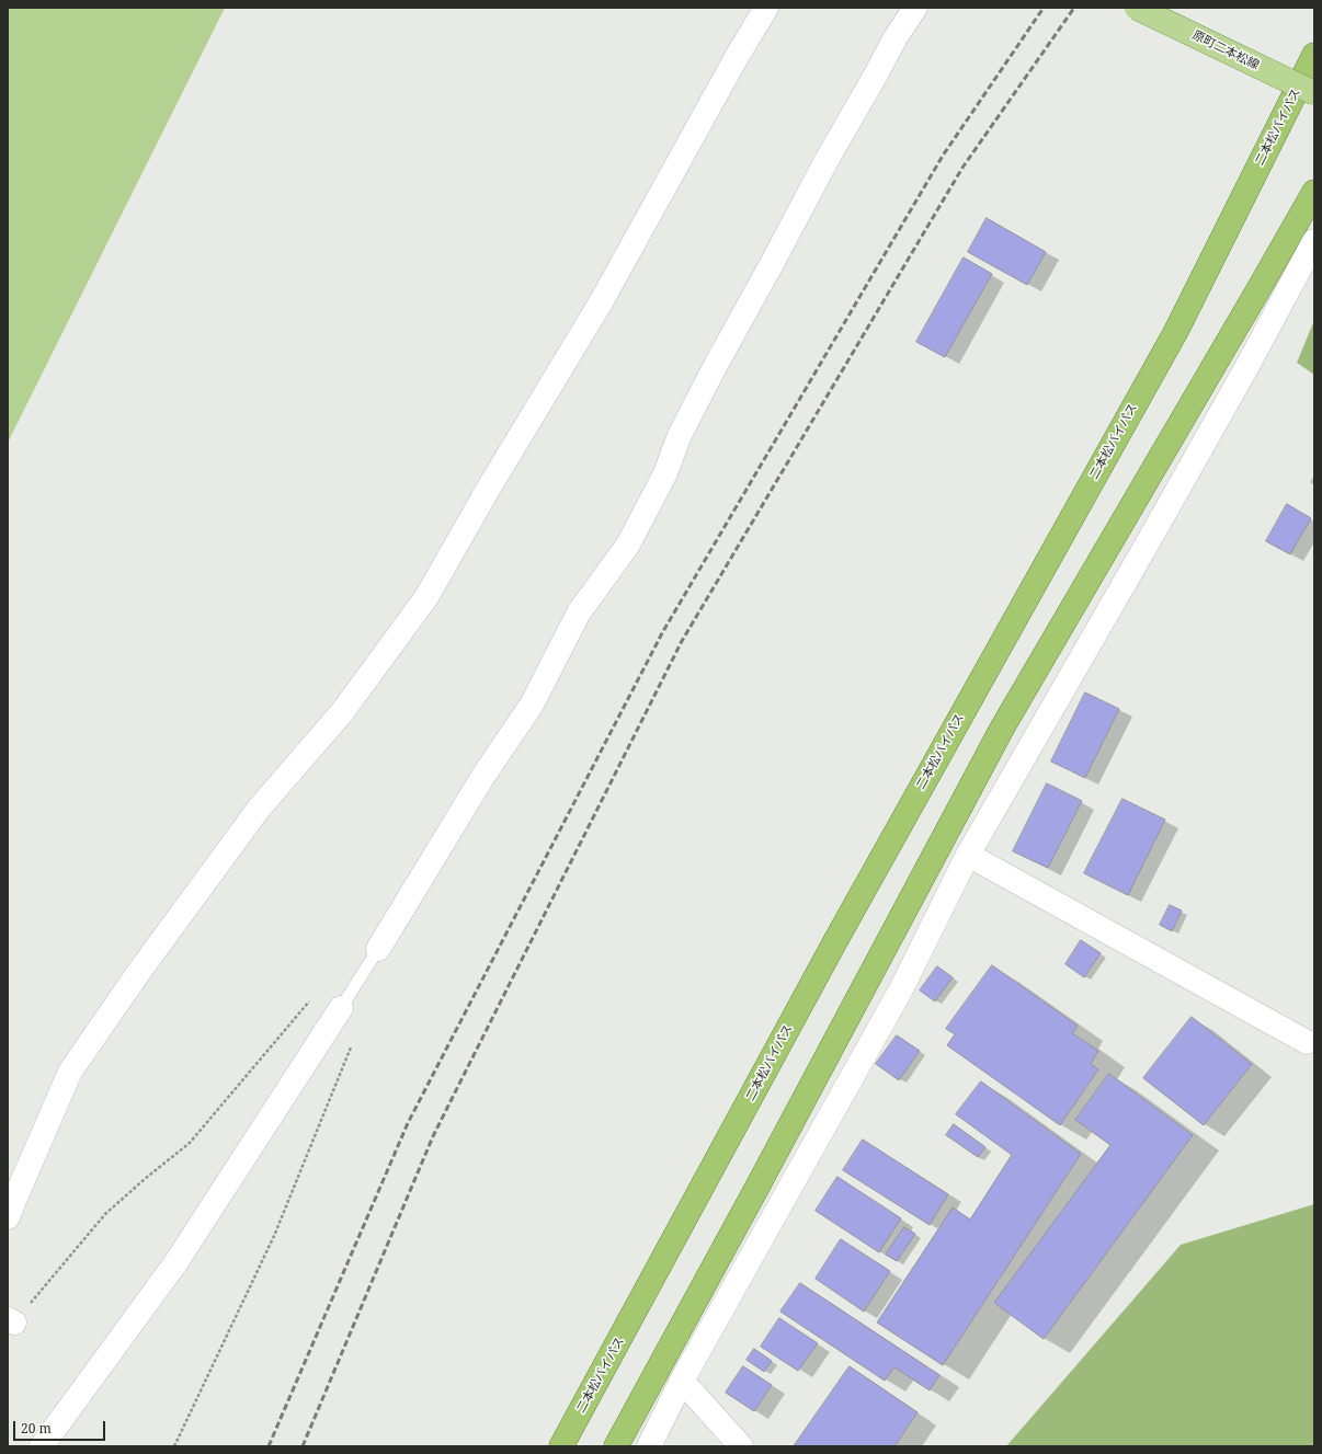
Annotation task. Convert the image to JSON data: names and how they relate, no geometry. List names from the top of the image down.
{
  "streets": {
    "highway": ["二本松バイパス"],
    "main road": ["原町二本松線"]
  },
  "scale_bar": "20 m"
}
